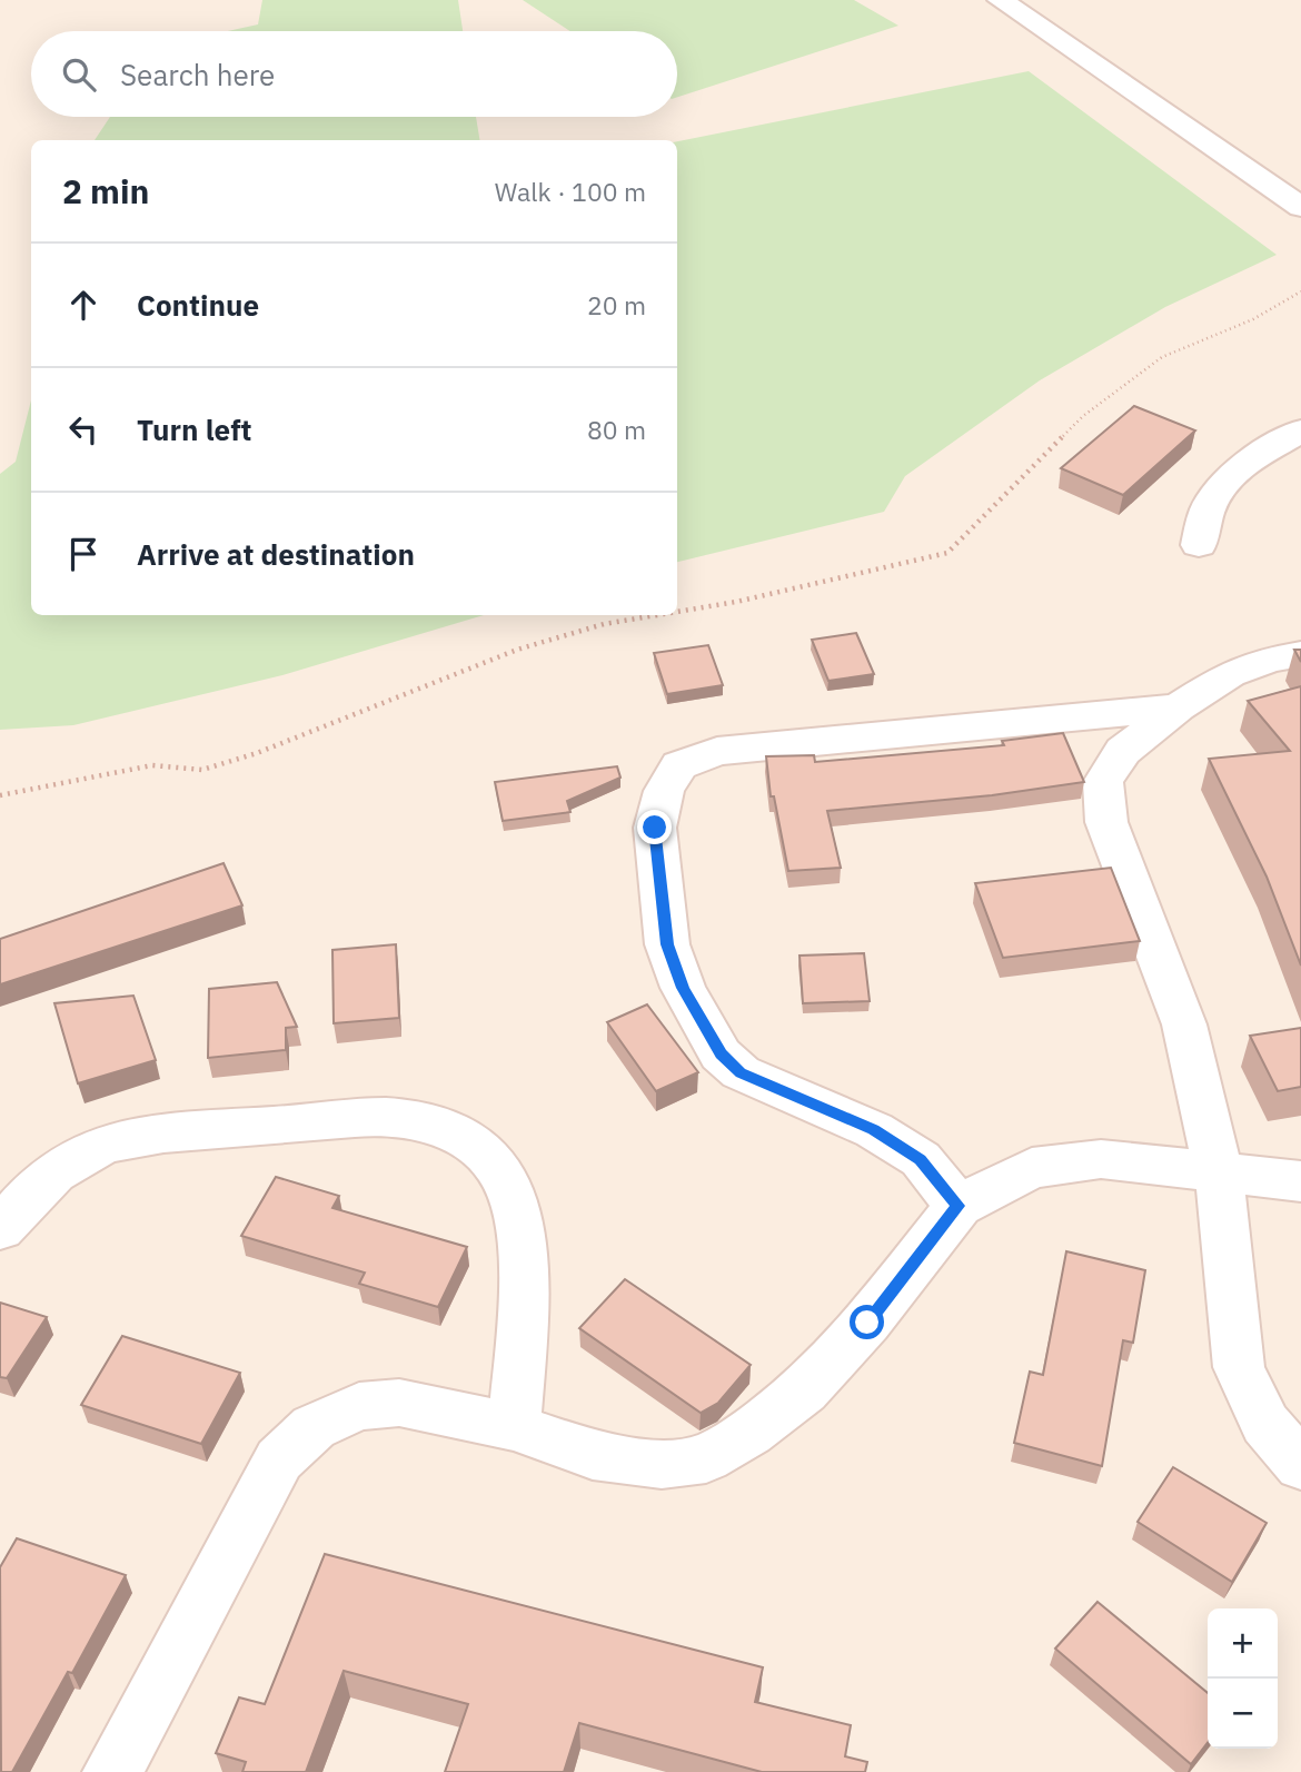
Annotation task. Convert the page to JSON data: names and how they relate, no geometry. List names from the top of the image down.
{
  "page": {
    "search": "Search here",
    "heading": ["2 min", "Walk · 100 m"],
    "list": [
      ["Continue", "20 m"],
      ["Turn left", "80 m"],
      "Arrive at destination"
    ],
    "map_buttons": ["+", "−"]
  }
}
